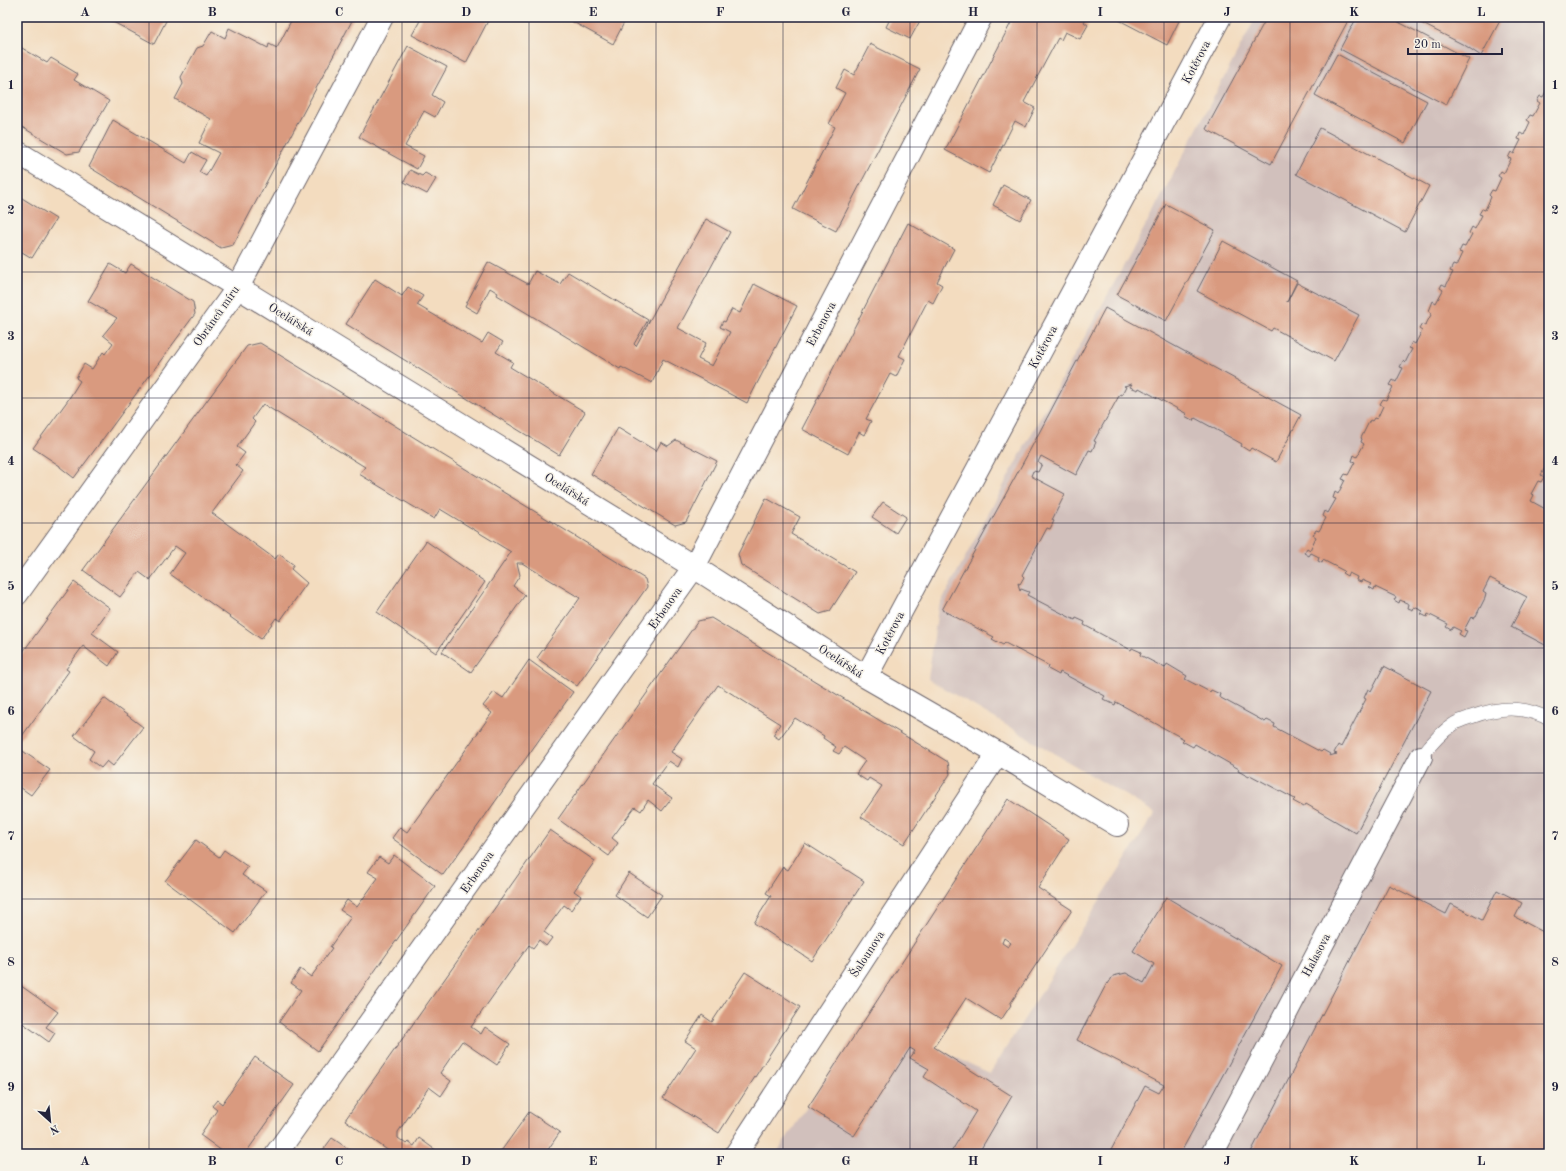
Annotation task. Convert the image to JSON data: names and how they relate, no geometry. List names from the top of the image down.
{
  "streets": {
    "street": [
      "Kotěrova",
      "Obránců míru",
      "Ocelářská",
      "Erbenova",
      "Šalounova",
      "Halasova"
    ]
  },
  "crossings": [
    ["Kotěrova", "Ocelářská"],
    ["Obránců míru", "Ocelářská"],
    ["Ocelářská", "Erbenova"],
    ["Ocelářská", "Šalounova"]
  ],
  "scale_bar": "20 m",
  "north": "bottom right",
  "grid": {
    "columns": [
      "A",
      "B",
      "C",
      "D",
      "E",
      "F",
      "G",
      "H",
      "I",
      "J",
      "K",
      "L"
    ],
    "rows": [
      "1",
      "2",
      "3",
      "4",
      "5",
      "6",
      "7",
      "8",
      "9"
    ]
  }
}
